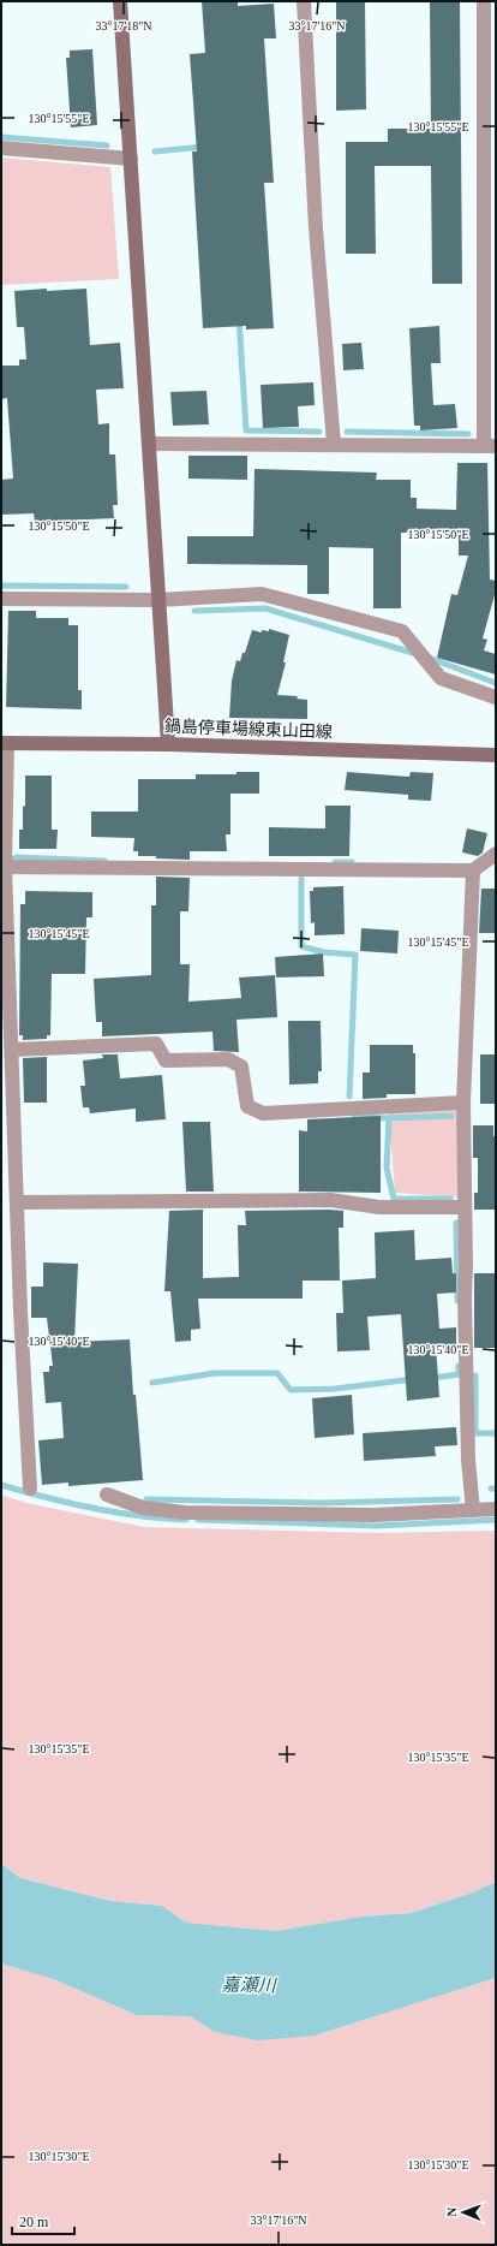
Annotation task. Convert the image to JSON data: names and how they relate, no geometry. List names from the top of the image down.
{
  "streets": {
    "street": ["鍋島停車場線東山田線"]
  },
  "water": ["嘉瀬川"],
  "scale_bar": "20 m",
  "north": "left",
  "coordinates": [
    "33°17'18\"N",
    "33°17'16\"N",
    "130°15'55\"E",
    "130°15'50\"E",
    "130°15'45\"E",
    "130°15'40\"E",
    "130°15'35\"E",
    "130°15'30\"E"
  ]
}
